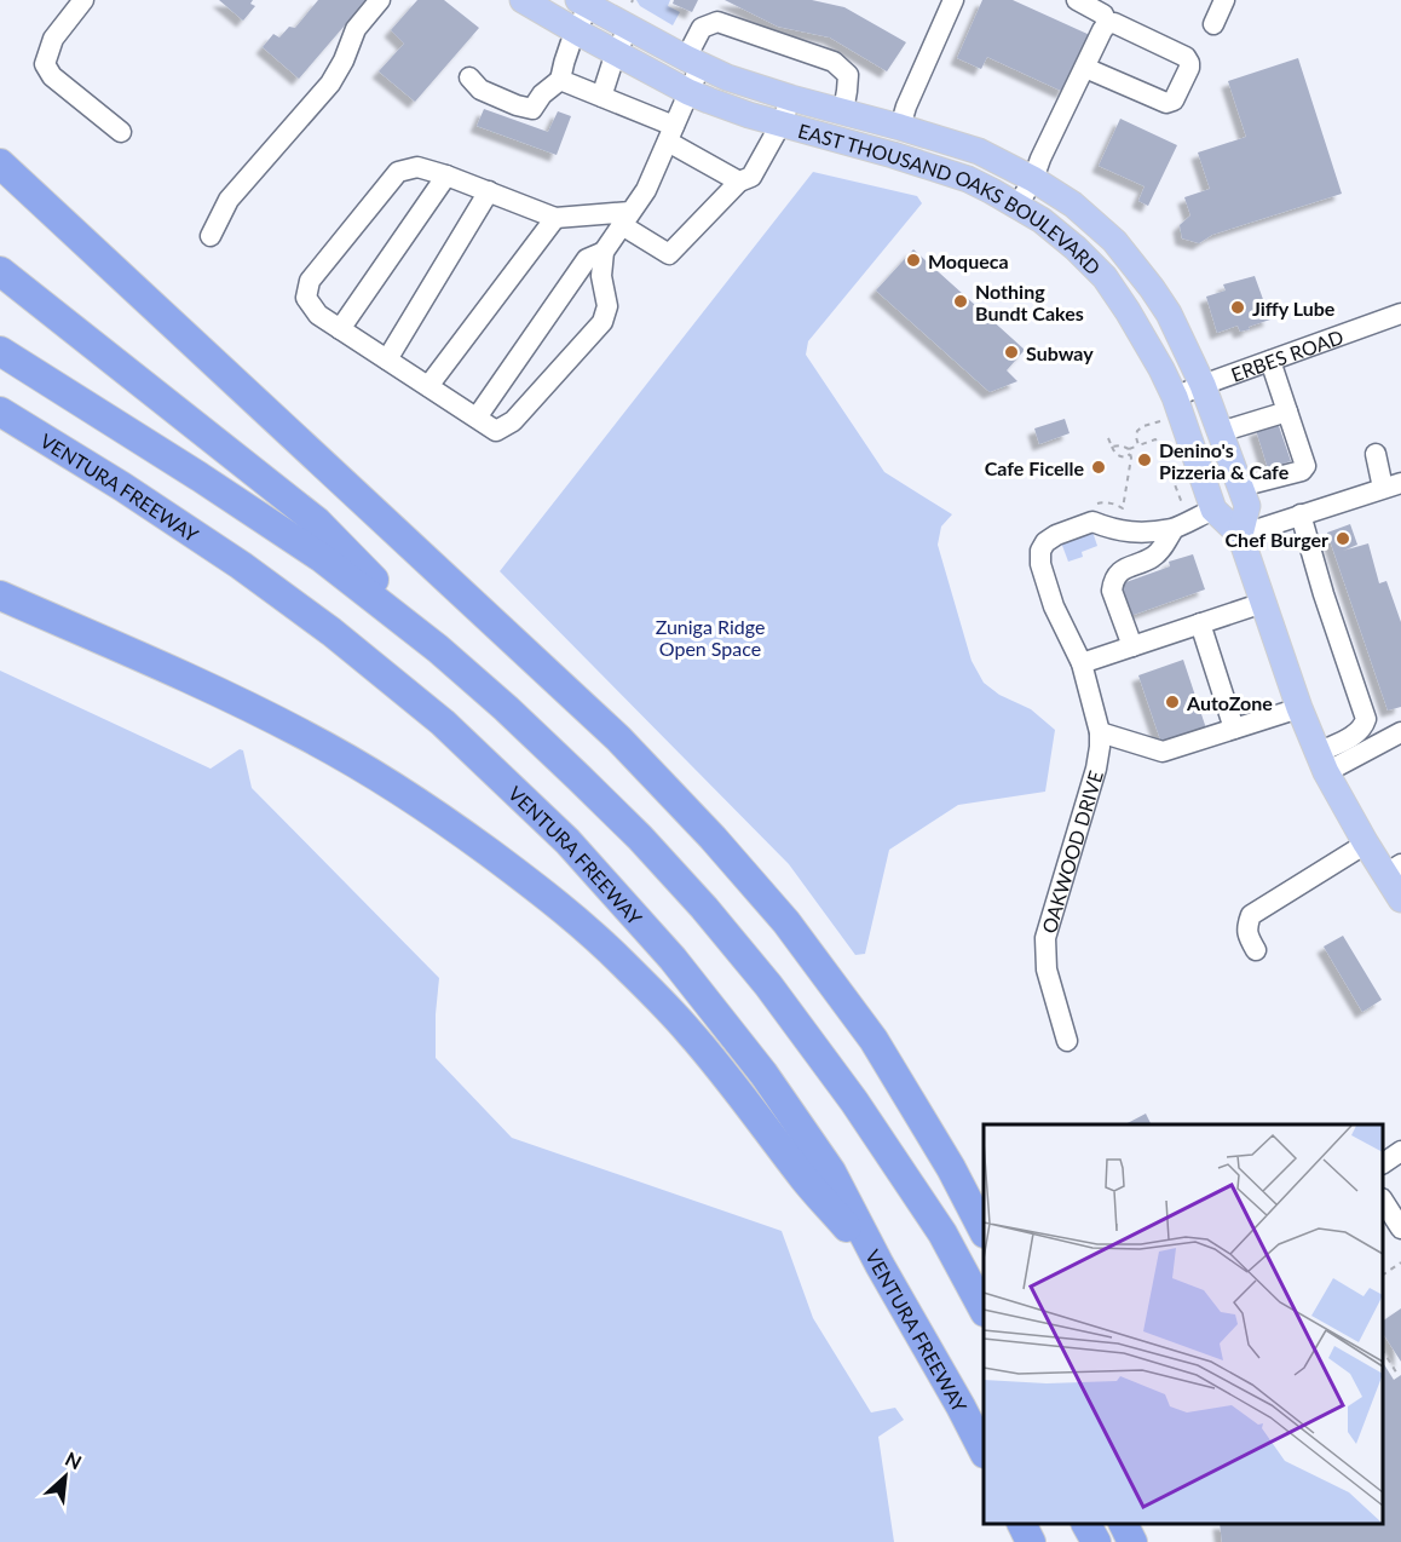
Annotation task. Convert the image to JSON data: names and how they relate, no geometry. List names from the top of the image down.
{
  "streets": {
    "highway": ["VENTURA FREEWAY"],
    "main road": ["EAST THOUSAND OAKS BOULEVARD"],
    "street": ["ERBES ROAD", "OAKWOOD DRIVE"]
  },
  "crossings": [
    ["EAST THOUSAND OAKS BOULEVARD", "ERBES ROAD"]
  ],
  "parks": ["Zuniga Ridge Open Space"],
  "places": [
    "Moqueca",
    "Nothing Bundt Cakes",
    "Jiffy Lube",
    "Subway",
    "Denino's Pizzeria & Cafe",
    "Cafe Ficelle",
    "Chef Burger",
    "AutoZone"
  ],
  "north": "top right"
}
